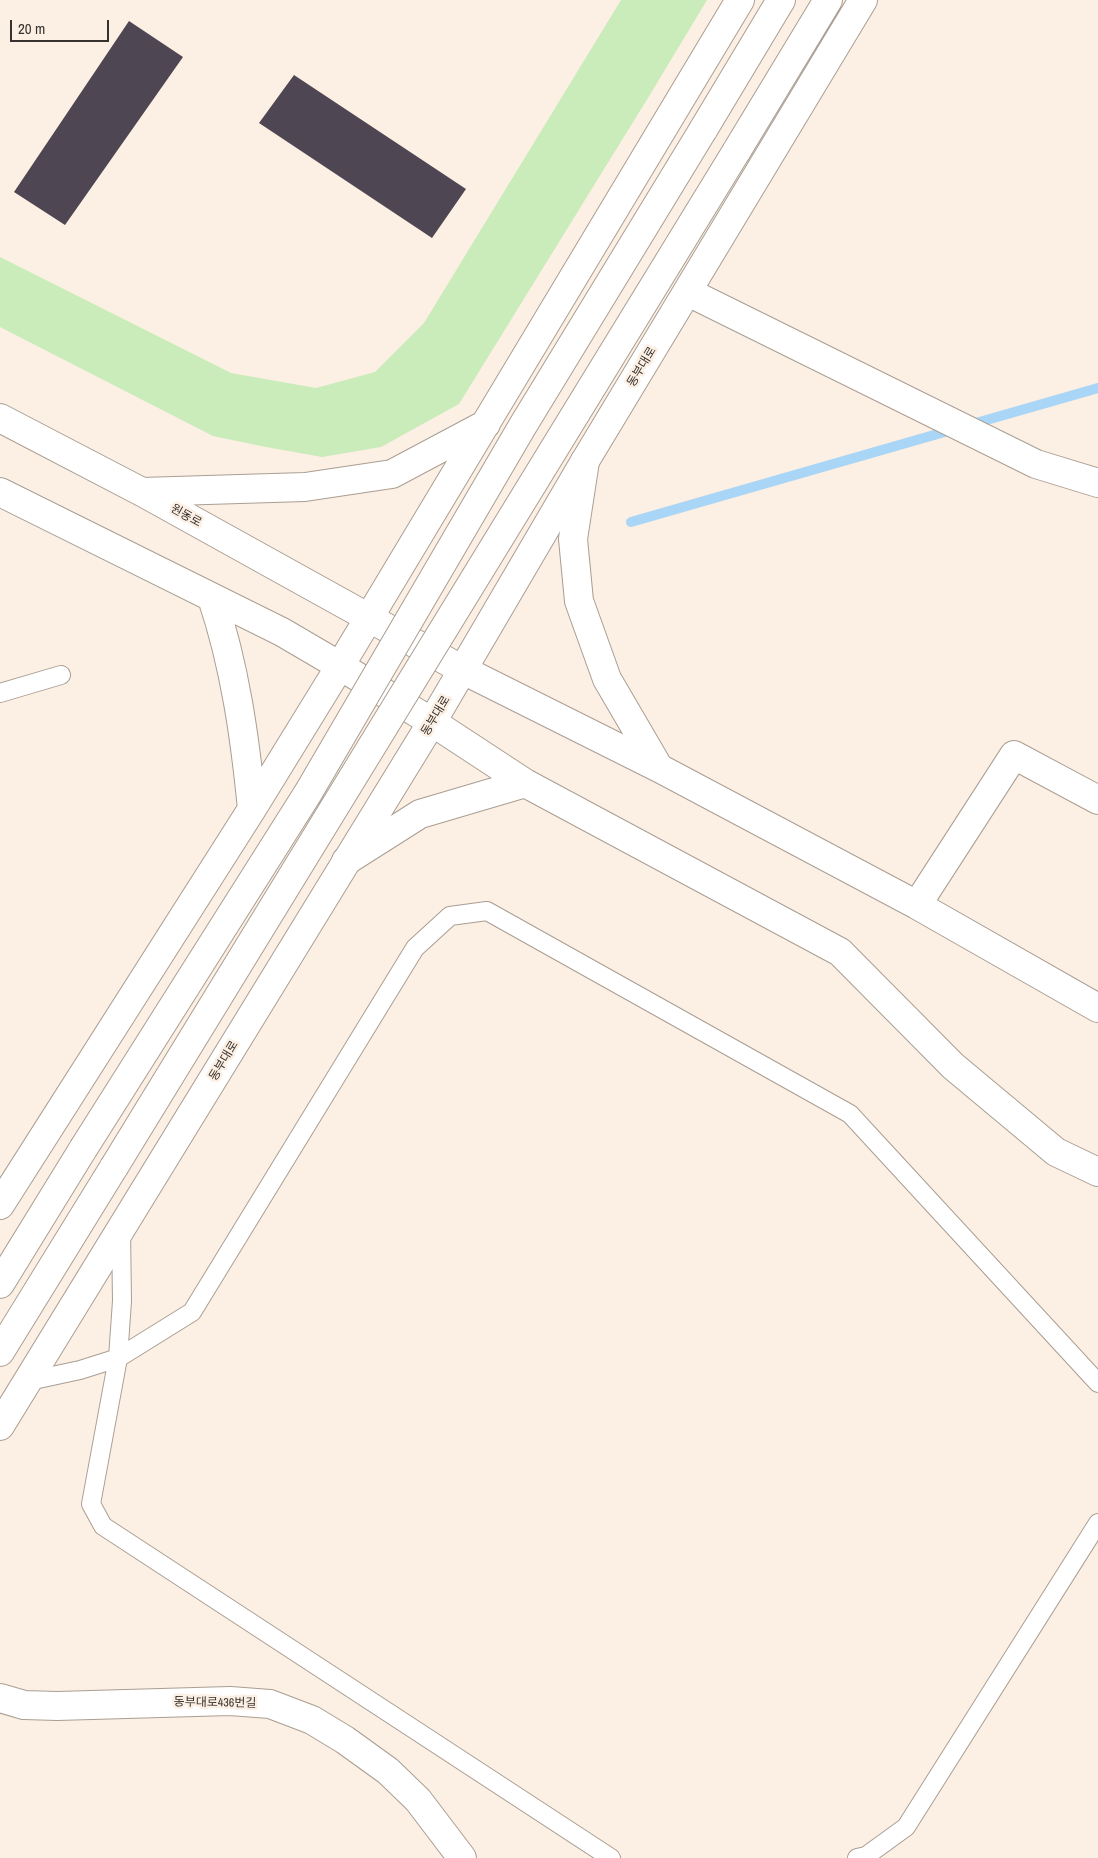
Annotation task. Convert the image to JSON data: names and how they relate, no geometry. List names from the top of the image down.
{
  "streets": {
    "main road": ["동부대로", "원동로", "동부대로436번길"]
  },
  "crossings": [
    ["동부대로", "원동로"]
  ],
  "scale_bar": "20 m"
}
